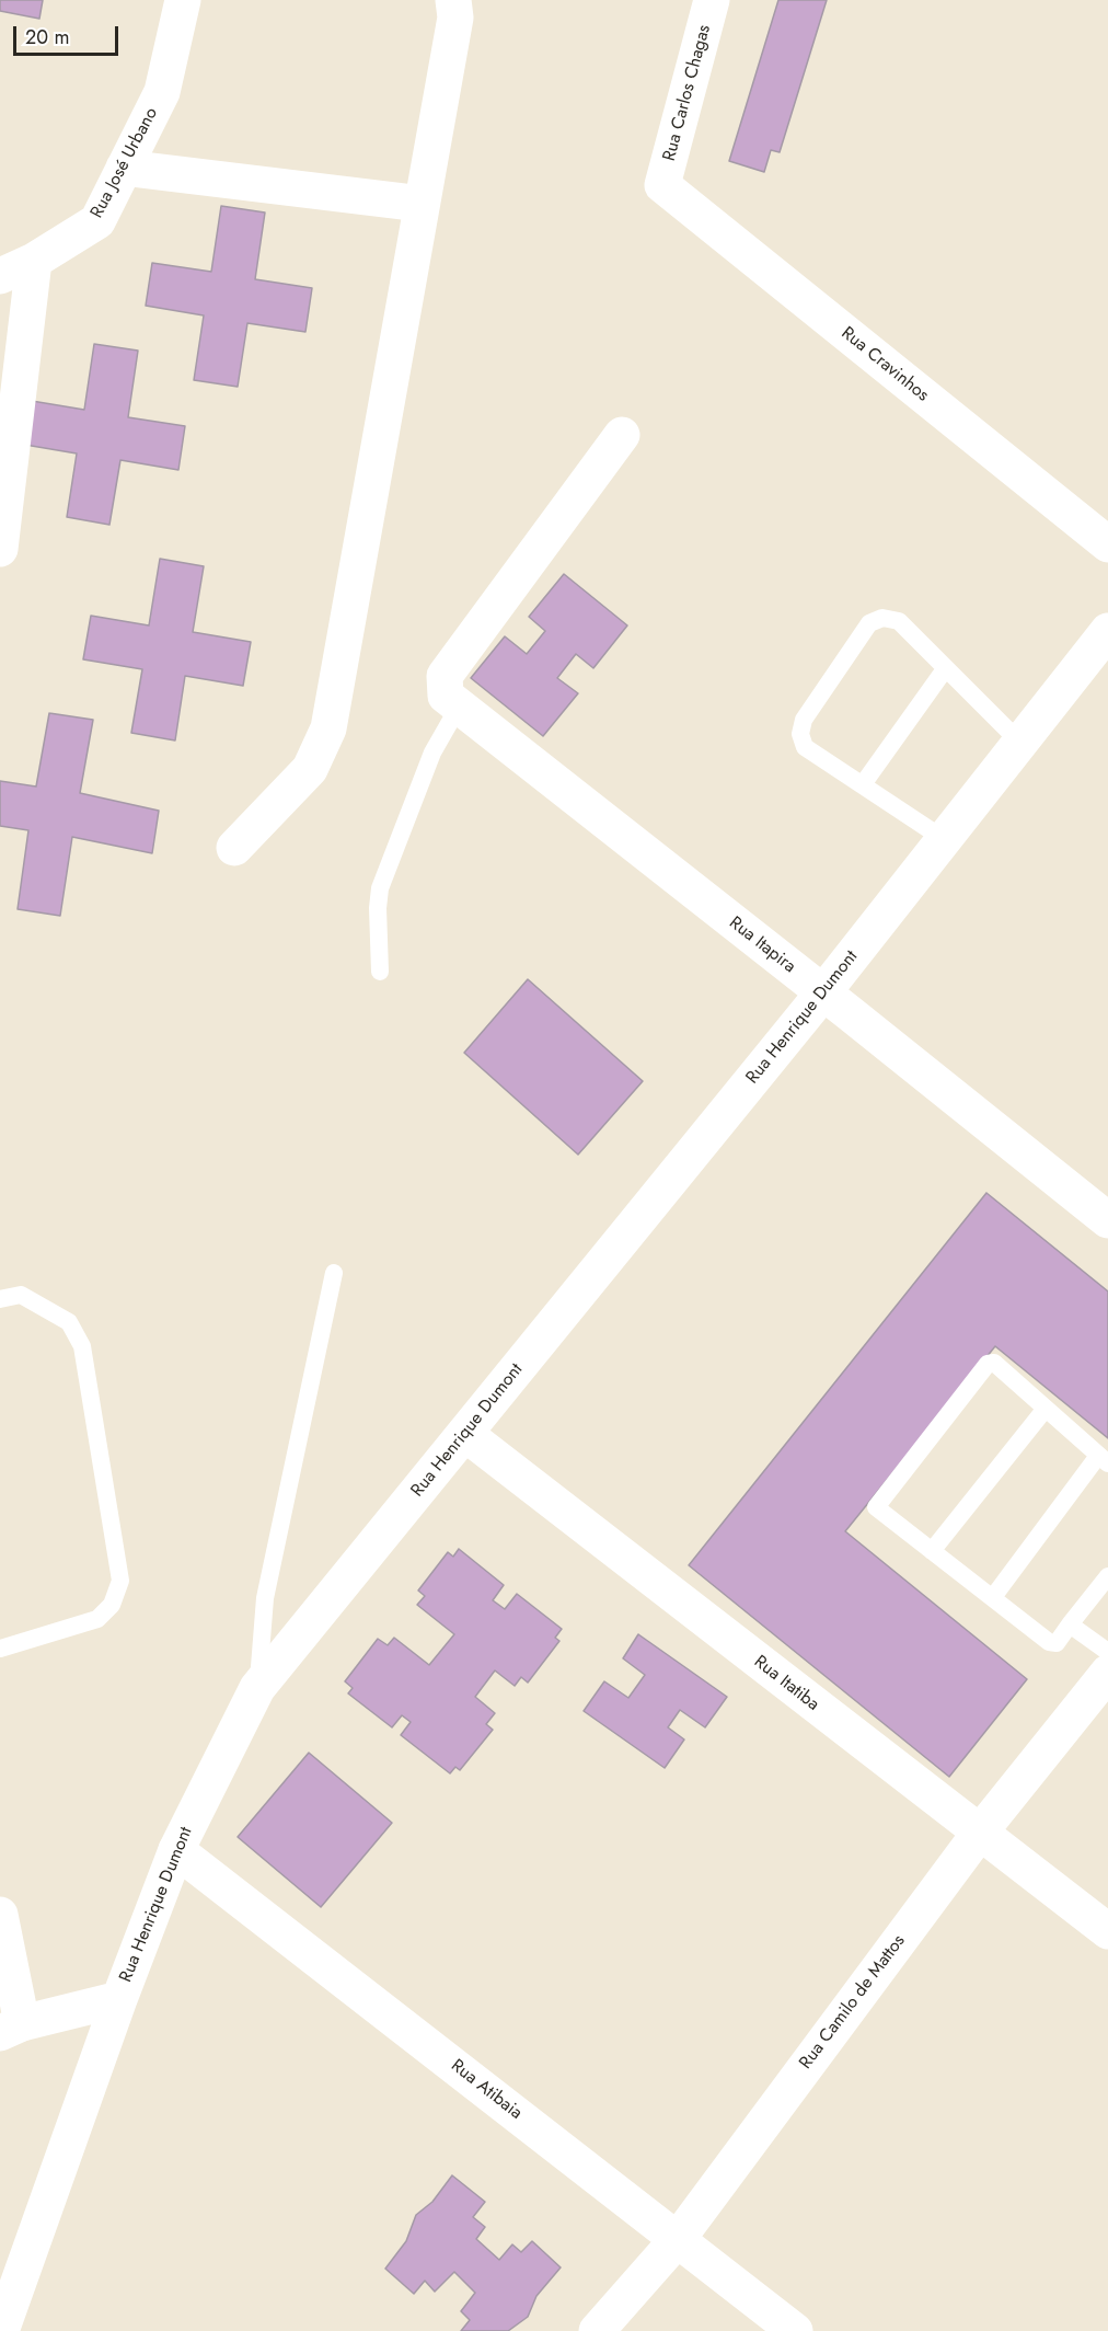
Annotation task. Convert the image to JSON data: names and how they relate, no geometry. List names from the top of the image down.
{
  "streets": {
    "street": [
      "Rua Carlos Chagas",
      "Rua José Urbano",
      "Rua Cravinhos",
      "Rua Itapira",
      "Rua Henrique Dumont",
      "Rua Itatiba",
      "Rua Camilo de Mattos",
      "Rua Atibaia"
    ]
  },
  "crossings": [
    ["Rua Carlos Chagas", "Rua Cravinhos"],
    ["Rua Itapira", "Rua Henrique Dumont"],
    ["Rua Henrique Dumont", "Rua Itatiba"],
    ["Rua Henrique Dumont", "Rua Atibaia"],
    ["Rua Itatiba", "Rua Camilo de Mattos"],
    ["Rua Camilo de Mattos", "Rua Atibaia"]
  ],
  "scale_bar": "20 m"
}
